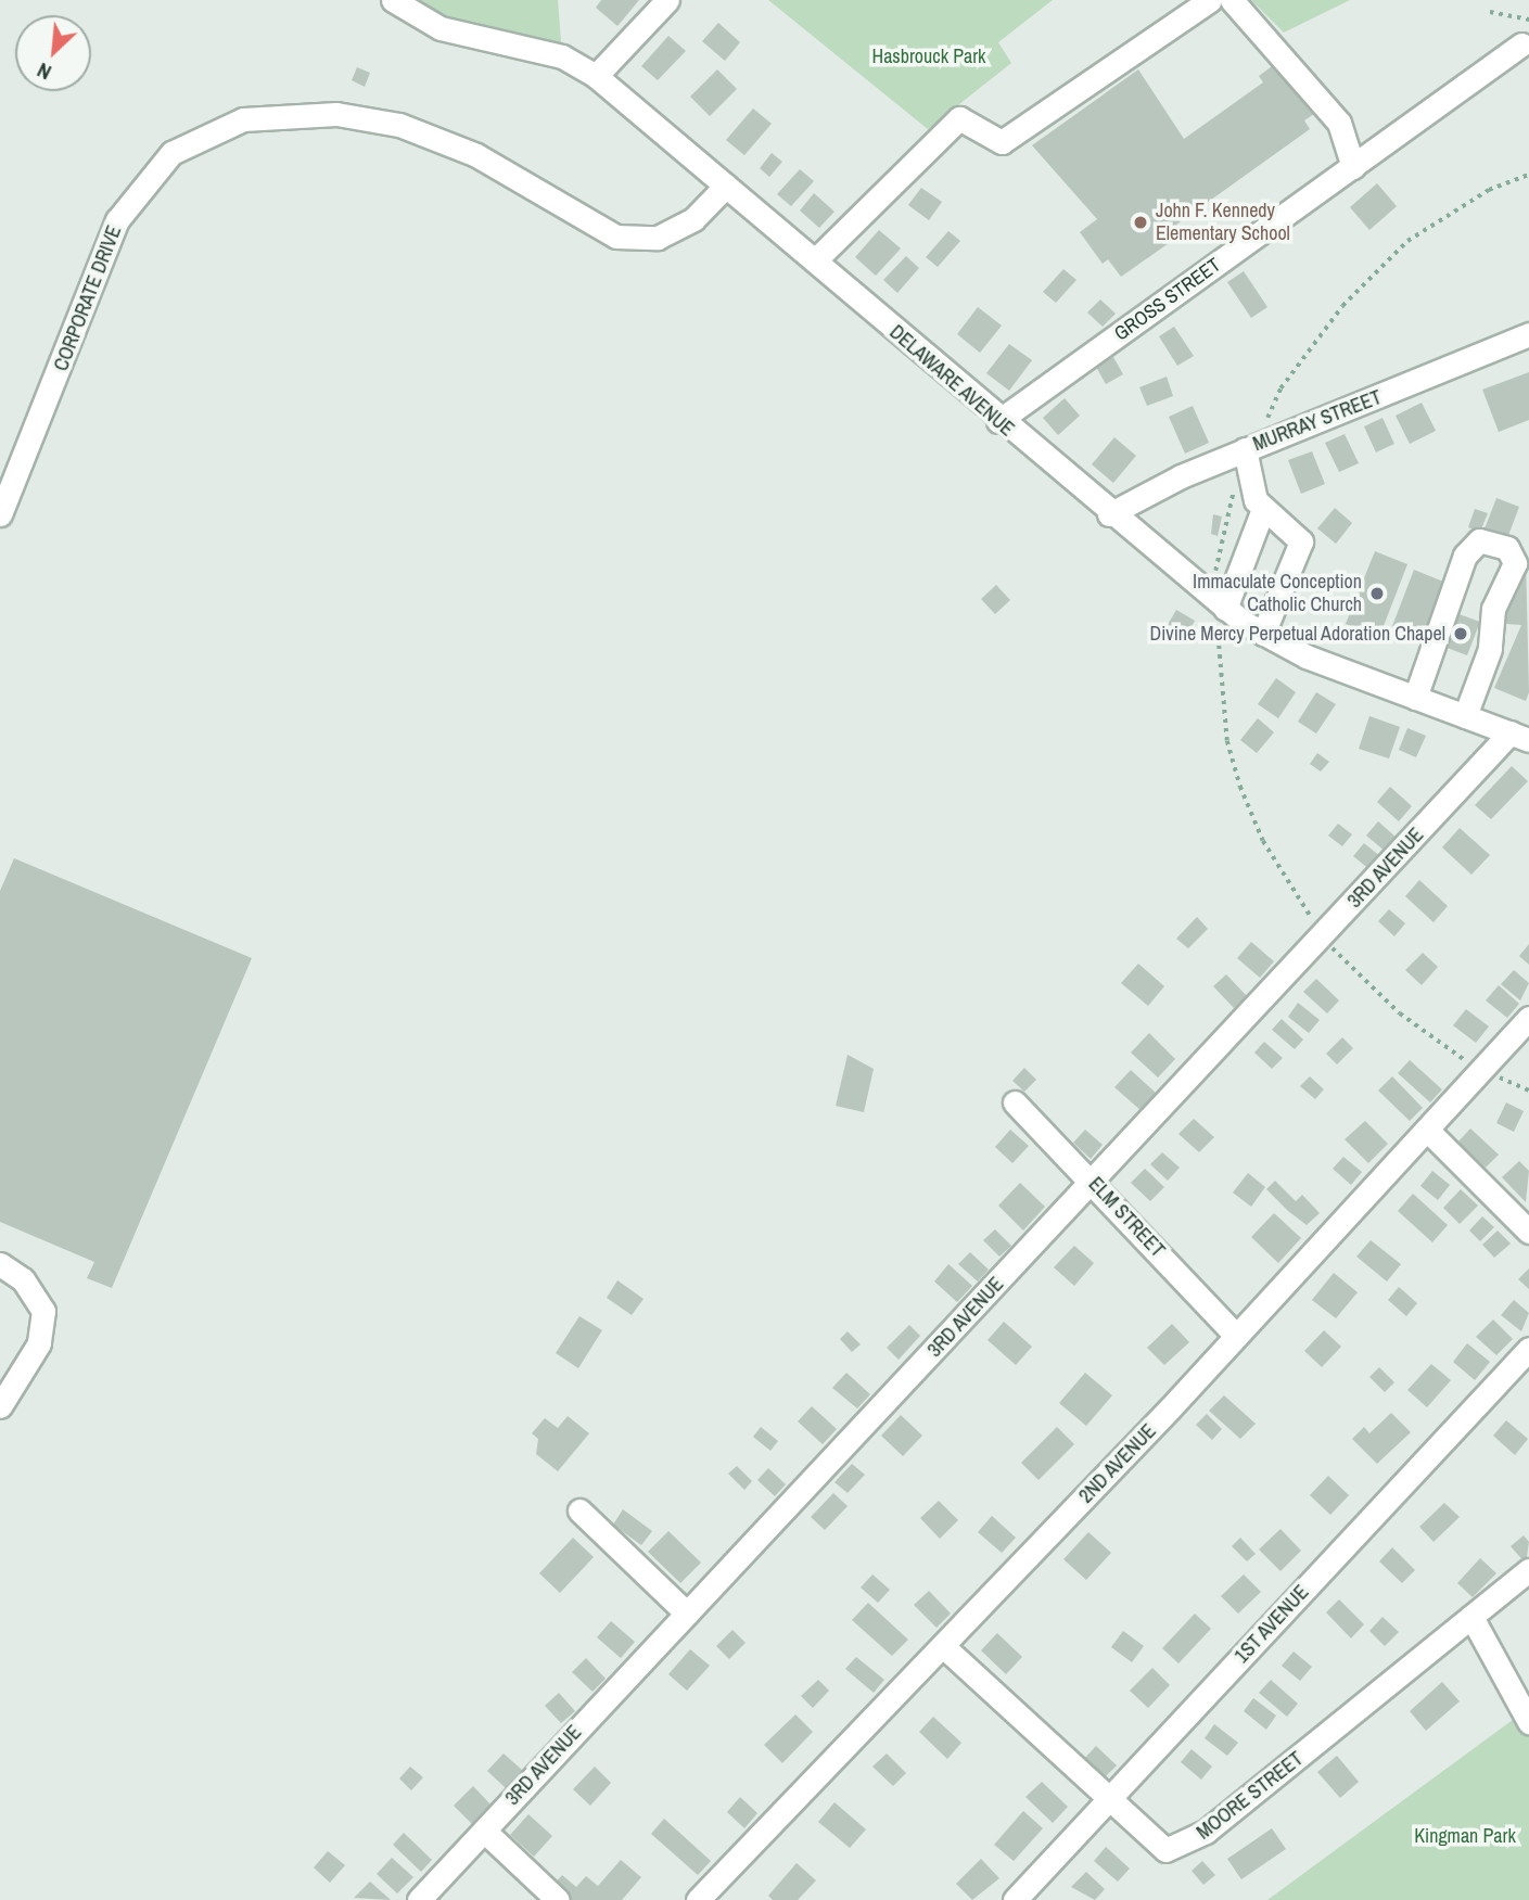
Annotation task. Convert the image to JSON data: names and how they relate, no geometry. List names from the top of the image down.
{
  "streets": {
    "street": [
      "CORPORATE DRIVE",
      "GROSS STREET",
      "DELAWARE AVENUE",
      "MURRAY STREET",
      "3RD AVENUE",
      "ELM STREET",
      "2ND AVENUE",
      "1ST AVENUE",
      "MOORE STREET"
    ]
  },
  "crossings": [
    ["CORPORATE DRIVE", "DELAWARE AVENUE"],
    ["GROSS STREET", "DELAWARE AVENUE"],
    ["DELAWARE AVENUE", "MURRAY STREET"],
    ["DELAWARE AVENUE", "3RD AVENUE"],
    ["3RD AVENUE", "ELM STREET"],
    ["ELM STREET", "2ND AVENUE"],
    ["2ND AVENUE", "MOORE STREET"],
    ["1ST AVENUE", "MOORE STREET"]
  ],
  "parks": ["Hasbrouck Park", "Kingman Park"],
  "places": ["John F. Kennedy Elementary School", "Immaculate Conception Catholic Church", "Divine Mercy Perpetual Adoration Chapel"],
  "north": "bottom left"
}
